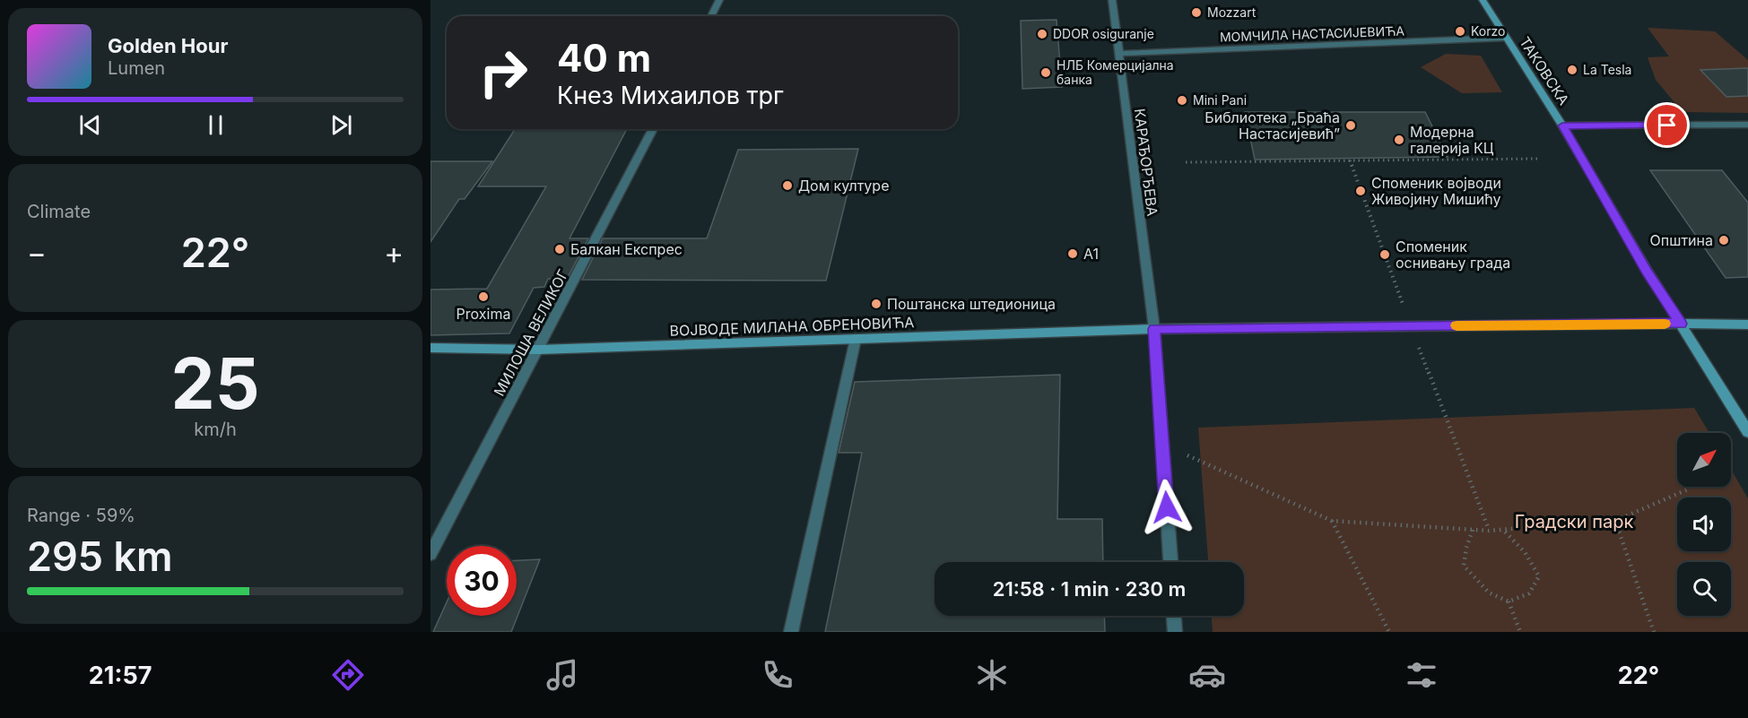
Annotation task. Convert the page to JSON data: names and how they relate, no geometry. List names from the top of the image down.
{
  "streets": {
    "street": [
      "МОМЧИЛА НАСТАСИЈЕВИЋА",
      "ТАКОВСКА",
      "КАРАЂОРЂЕВА",
      "ВОЈВОДЕ МИЛАНА ОБРЕНОВИЋА",
      "МИЛОША ВЕЛИКОГ"
    ]
  },
  "crossings": [
    ["МОМЧИЛА НАСТАСИЈЕВИЋА", "ТАКОВСКА"],
    ["МОМЧИЛА НАСТАСИЈЕВИЋА", "КАРАЂОРЂЕВА"],
    ["ТАКОВСКА", "ВОЈВОДЕ МИЛАНА ОБРЕНОВИЋА"],
    ["КАРАЂОРЂЕВА", "ВОЈВОДЕ МИЛАНА ОБРЕНОВИЋА"],
    ["ВОЈВОДЕ МИЛАНА ОБРЕНОВИЋА", "МИЛОША ВЕЛИКОГ"]
  ],
  "parks": ["Градски парк"],
  "places": [
    "Mozzart",
    "Korzo",
    "DDOR osiguranje",
    "La Tesla",
    "НЛБ Комерцијална банка",
    "Mini Pani",
    "Библиотека „Браћа Настасијевић”",
    "Модерна галерија КЦ",
    "Дом културе",
    "Споменик војводи Живојину Мишићу",
    "Општина",
    "Балкан Експрес",
    "A1",
    "Споменик оснивању града",
    "Proxima",
    "Поштанска штедионица"
  ],
  "north": "top right",
  "page": {
    "turn": ["40 m", "Кнез Михаилов трг"],
    "song": ["Golden Hour", "Lumen"],
    "tile": [
      "Climate",
      ["25", "km/h"],
      ["Range · 59%", "295 km"]
    ],
    "heat": ["−", "22°", "+"],
    "limit": "30",
    "trip": "21:58 · 1 min · 230 m",
    "tabs": ["21:57", "22°"]
  }
}
